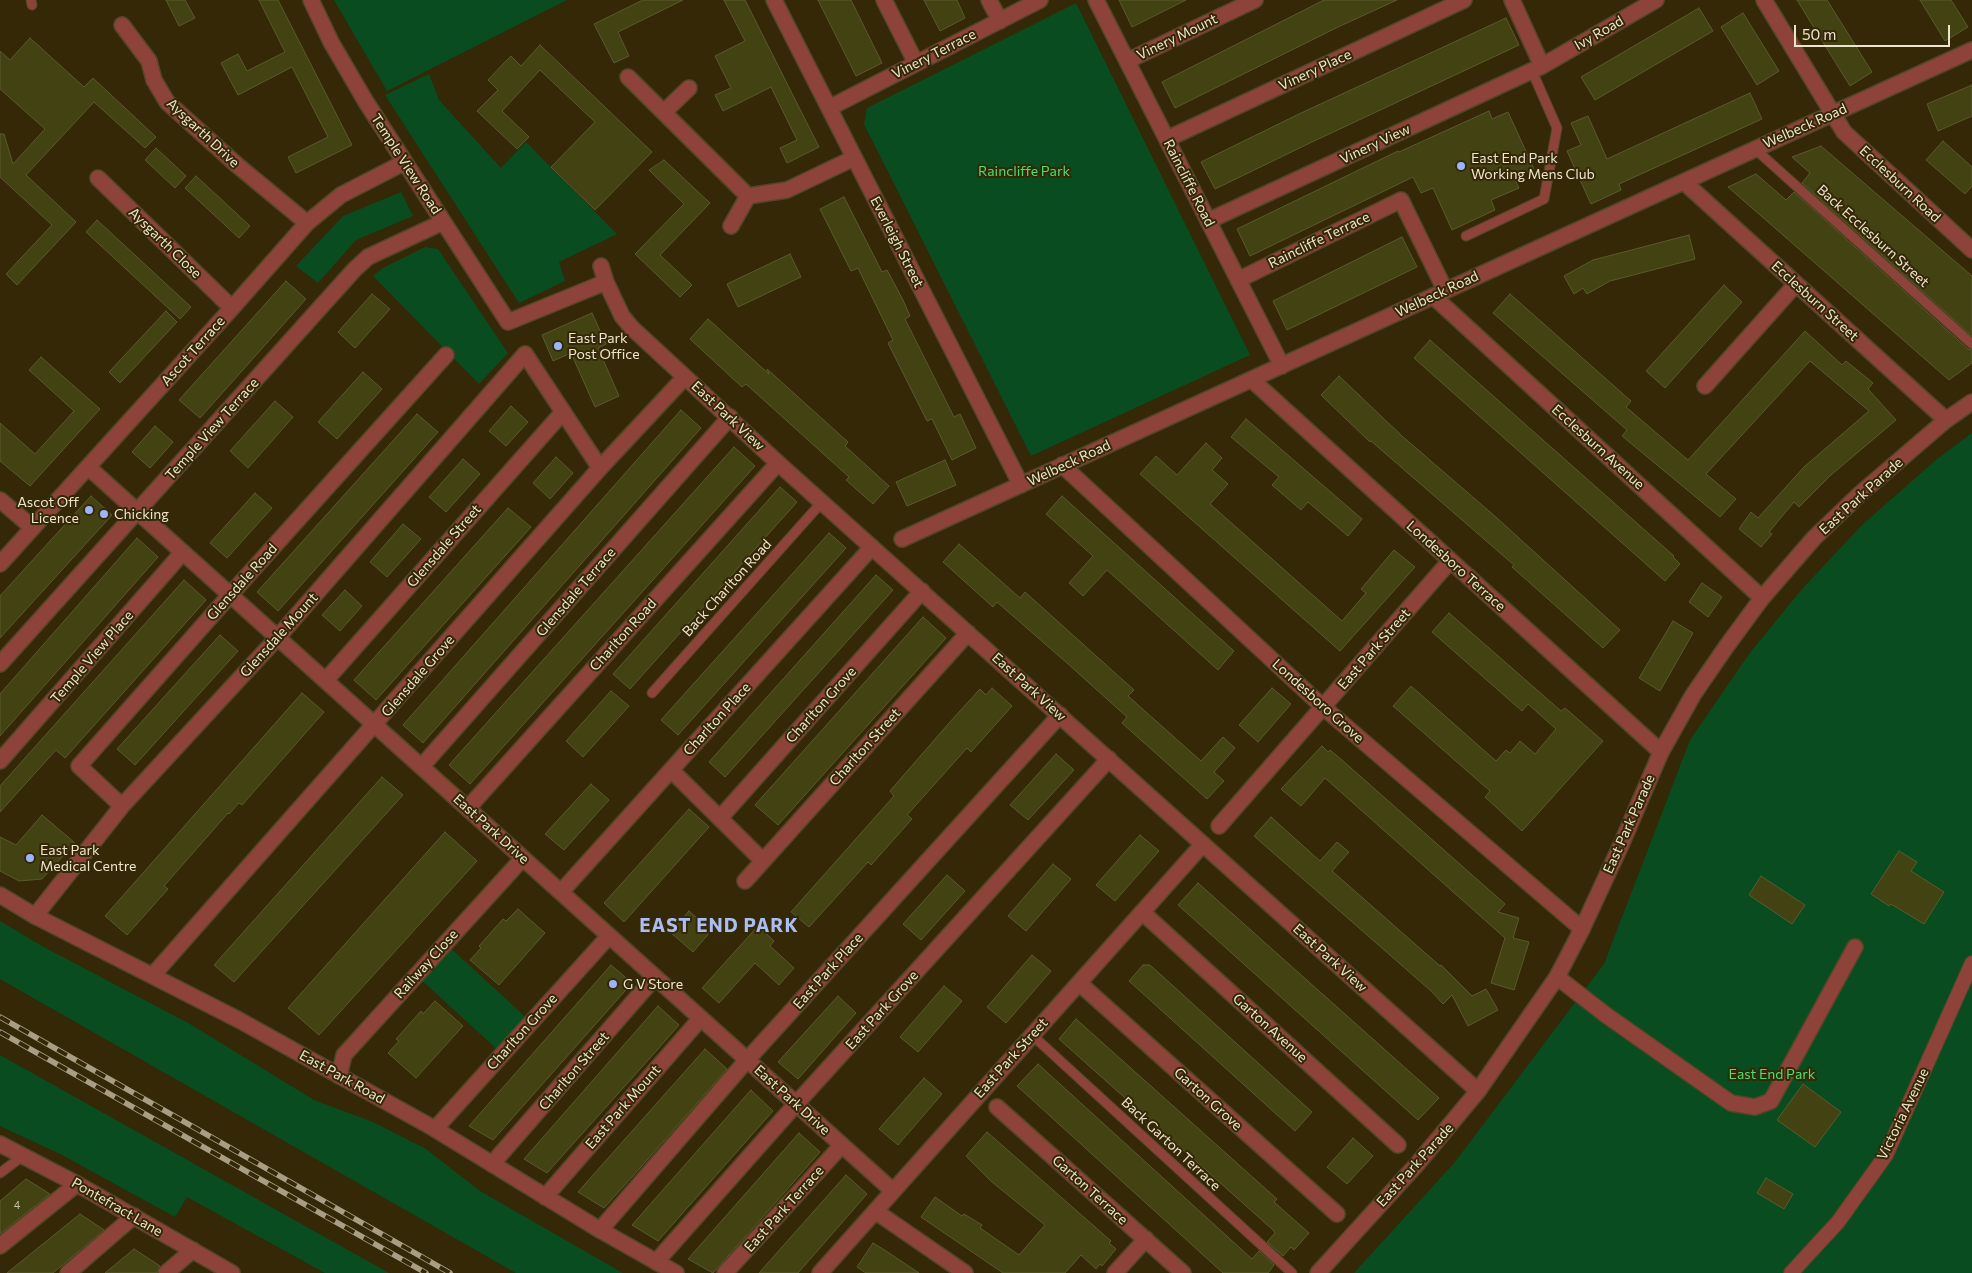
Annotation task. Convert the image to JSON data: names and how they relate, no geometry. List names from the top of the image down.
{
  "streets": {
    "street": [
      "Ivy Road",
      "Vinery Mount",
      "Vinery Terrace",
      "Vinery Place",
      "Welbeck Road",
      "Aysgarth Drive",
      "Vinery View",
      "Temple View Road",
      "Raincliffe Road",
      "Ecclesburn Road",
      "Raincliffe Terrace",
      "Everleigh Street",
      "Aysgarth Close",
      "Ecclesburn Street",
      "Ascot Terrace",
      "East Park View",
      "Temple View Terrace",
      "Ecclesburn Avenue",
      "East Park Parade",
      "Glensdale Street",
      "Londesboro Terrace",
      "Glensdale Road",
      "Glensdale Terrace",
      "Glensdale Mount",
      "Charlton Road",
      "East Park Street",
      "Temple View Place",
      "Glensdale Grove",
      "Londesboro Grove",
      "Charlton Grove",
      "Charlton Place",
      "Charlton Street",
      "East Park Drive",
      "Railway Close",
      "East Park Place",
      "East Park Grove",
      "Garton Avenue",
      "East Park Road",
      "Garton Grove",
      "East Park Mount",
      "Victoria Avenue",
      "Garton Terrace",
      "Pontefract Lane",
      "East Park Terrace"
    ],
    "lane": ["Back Ecclesburn Street", "Back Charlton Road", "Back Garton Terrace"]
  },
  "crossings": [
    ["Ivy Road", "Vinery View"],
    ["Vinery Mount", "Raincliffe Road"],
    ["Vinery Terrace", "Everleigh Street"],
    ["Vinery Place", "Raincliffe Road"],
    ["Welbeck Road", "Raincliffe Road"],
    ["Welbeck Road", "Ecclesburn Road"],
    ["Welbeck Road", "Back Ecclesburn Street"],
    ["Welbeck Road", "Raincliffe Terrace"],
    ["Welbeck Road", "Everleigh Street"],
    ["Welbeck Road", "Ecclesburn Street"],
    ["Welbeck Road", "Ecclesburn Avenue"],
    ["Welbeck Road", "Londesboro Terrace"],
    ["Welbeck Road", "Londesboro Grove"],
    ["Aysgarth Drive", "Ascot Terrace"],
    ["Vinery View", "Raincliffe Road"],
    ["Temple View Road", "Ascot Terrace"],
    ["Temple View Road", "East Park View"],
    ["Temple View Road", "Temple View Terrace"],
    ["Raincliffe Road", "Raincliffe Terrace"],
    ["Raincliffe Terrace", "Ecclesburn Avenue"],
    ["Aysgarth Close", "Ascot Terrace"],
    ["Ecclesburn Street", "East Park Parade"],
    ["Ascot Terrace", "East Park Drive"],
    ["East Park View", "East Park Parade"],
    ["East Park View", "Back Charlton Road"],
    ["East Park View", "Glensdale Terrace"],
    ["East Park View", "Charlton Road"],
    ["East Park View", "East Park Street"],
    ["East Park View", "Glensdale Grove"],
    ["East Park View", "Charlton Grove"],
    ["East Park View", "Charlton Place"],
    ["East Park View", "Charlton Street"],
    ["East Park View", "East Park Place"],
    ["East Park View", "East Park Grove"],
    ["Temple View Terrace", "East Park Drive"],
    ["Ecclesburn Avenue", "East Park Parade"],
    ["East Park Parade", "Londesboro Terrace"],
    ["East Park Parade", "Londesboro Grove"],
    ["Glensdale Street", "Glensdale Mount"],
    ["Glensdale Street", "East Park Drive"],
    ["Londesboro Terrace", "East Park Street"],
    ["Glensdale Road", "Glensdale Mount"],
    ["Glensdale Road", "East Park Drive"],
    ["Glensdale Terrace", "East Park Drive"],
    ["Glensdale Mount", "East Park Drive"],
    ["Glensdale Mount", "East Park Road"],
    ["Charlton Road", "East Park Drive"],
    ["East Park Street", "Londesboro Grove"],
    ["East Park Street", "East Park Drive"],
    ["East Park Street", "Garton Avenue"],
    ["East Park Street", "Garton Grove"],
    ["East Park Street", "Back Garton Terrace"],
    ["Temple View Place", "East Park Drive"],
    ["Glensdale Grove", "East Park Drive"],
    ["Glensdale Grove", "East Park Road"],
    ["Charlton Grove", "East Park Drive"],
    ["Charlton Grove", "East Park Road"],
    ["Charlton Place", "East Park Drive"],
    ["Charlton Street", "East Park Drive"],
    ["Charlton Street", "East Park Road"],
    ["East Park Drive", "Railway Close"],
    ["East Park Drive", "East Park Place"],
    ["East Park Drive", "East Park Grove"],
    ["East Park Drive", "East Park Mount"],
    ["East Park Drive", "East Park Terrace"],
    ["Railway Close", "East Park Road"],
    ["East Park Place", "East Park Road"],
    ["East Park Grove", "East Park Road"],
    ["East Park Road", "East Park Mount"]
  ],
  "districts": ["EAST END PARK"],
  "parks": ["Raincliffe Park", "East End Park"],
  "places": [
    "East End Park Working Mens Club",
    "East Park Post Office",
    "Ascot Off Licence",
    "Chicking",
    "East Park Medical Centre",
    "G V Store"
  ],
  "house_numbers": ["4"],
  "scale_bar": "50 m"
}
